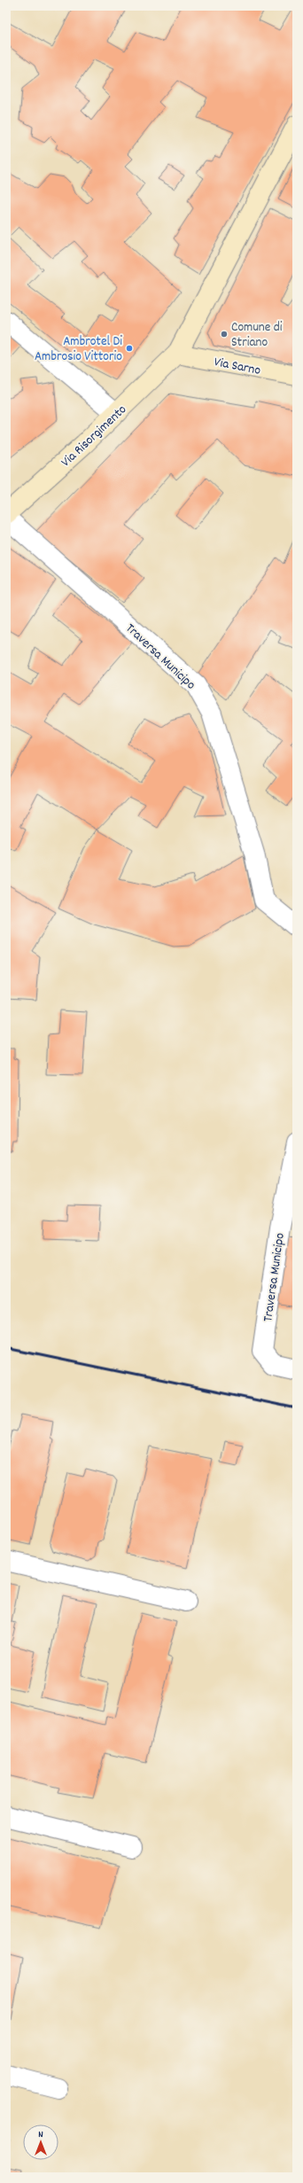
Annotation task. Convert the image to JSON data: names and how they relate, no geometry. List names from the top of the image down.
{
  "streets": {
    "main road": ["Via Sarno", "Via Risorgimento"],
    "street": ["Traversa Municipo"]
  },
  "crossings": [
    ["Via Sarno", "Via Risorgimento"]
  ],
  "places": ["Comune di Striano", "Ambrotel Di Ambrosio Vittorio"],
  "north": "top"
}
